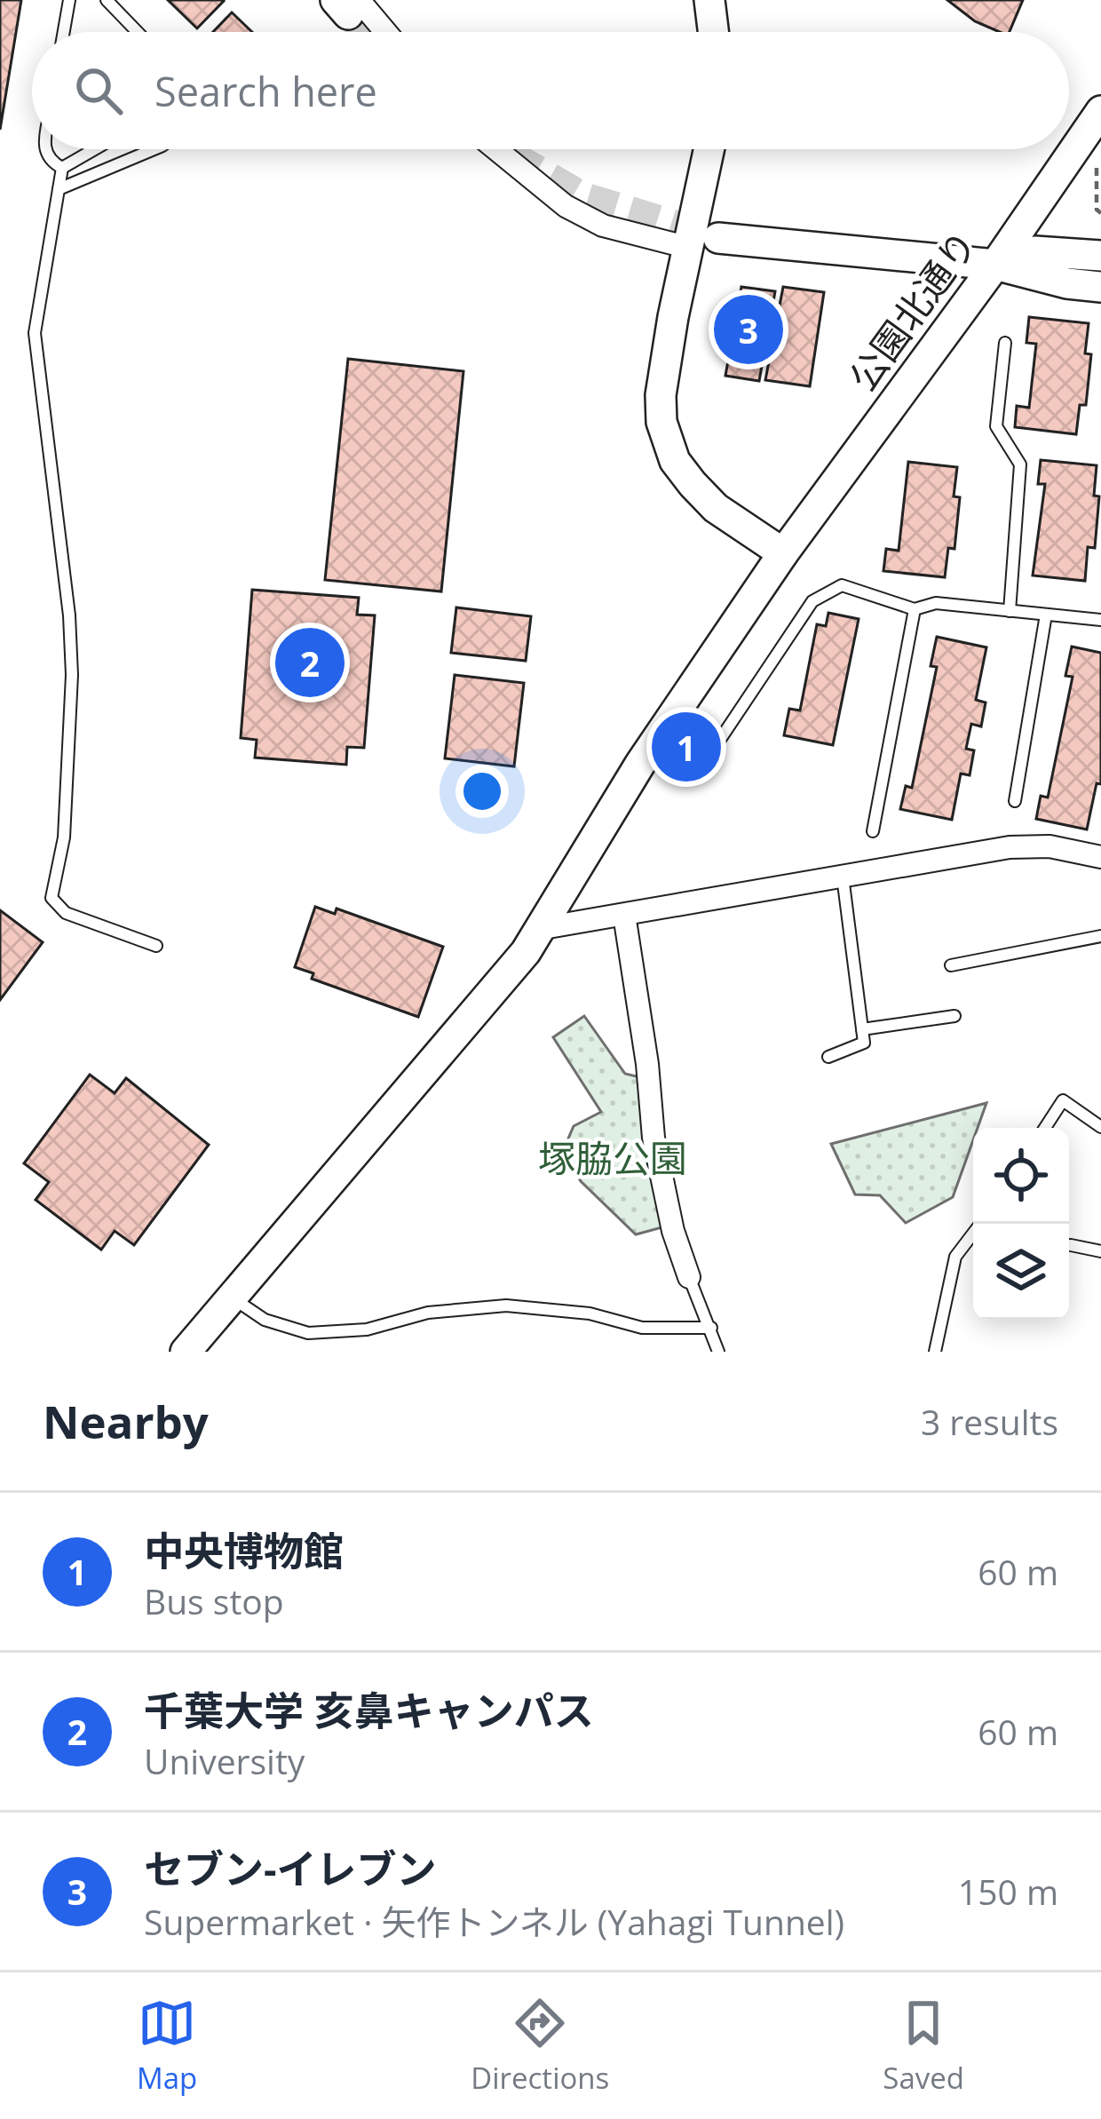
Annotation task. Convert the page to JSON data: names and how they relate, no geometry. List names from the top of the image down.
{
  "streets": {
    "street": ["公園北通り"]
  },
  "parks": ["塚脇公園"],
  "page": {
    "search": "Search here",
    "pins": ["3", "2", "1"],
    "heading": ["Nearby", "3 results"],
    "list": [
      {
        "mark": "1",
        "name": "中央博物館",
        "note": "Bus stop",
        "value": "60 m"
      },
      {
        "mark": "2",
        "name": "千葉大学 亥鼻キャンパス",
        "note": "University",
        "value": "60 m"
      },
      {
        "mark": "3",
        "name": "セブン-イレブン",
        "note": "Supermarket · 矢作トンネル (Yahagi Tunnel)",
        "value": "150 m"
      }
    ],
    "nav": ["Map", "Directions", "Saved"]
  }
}
